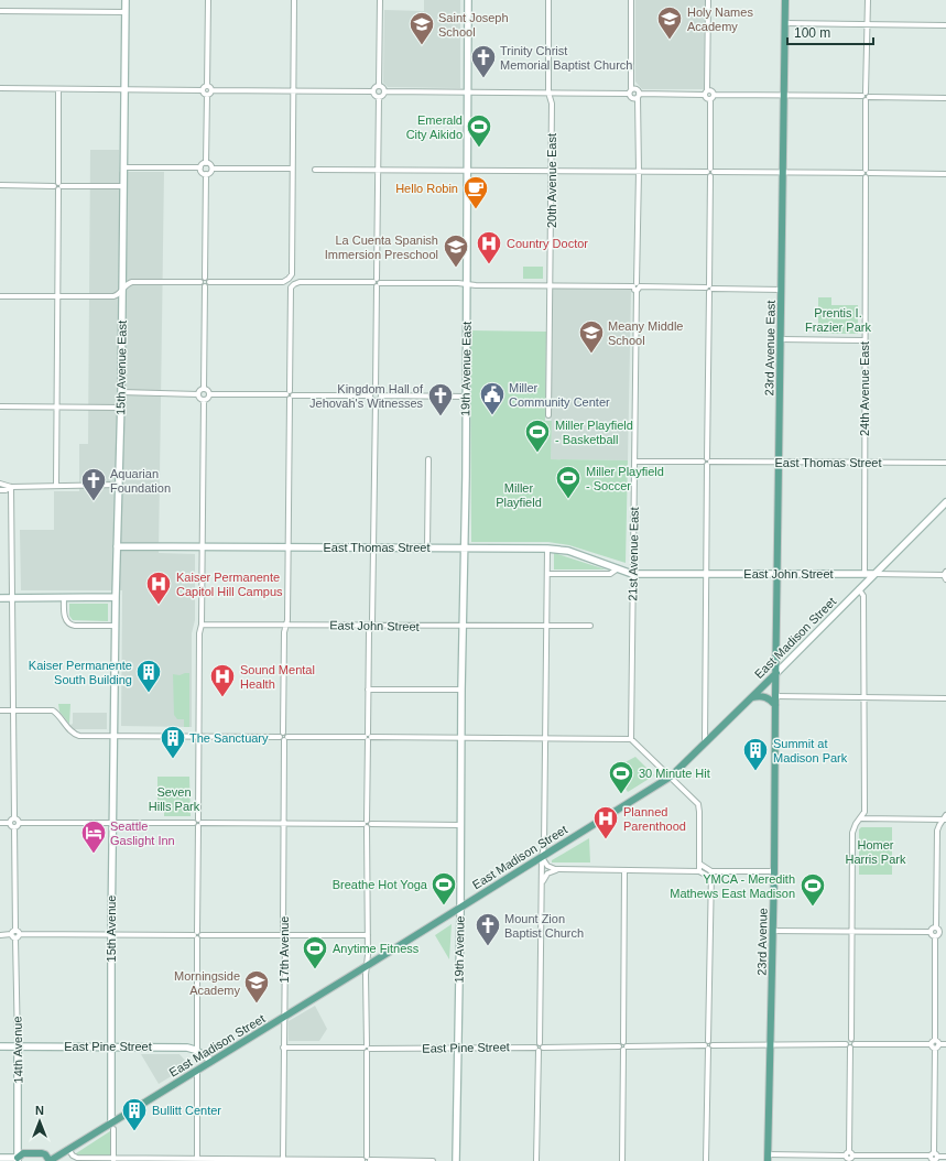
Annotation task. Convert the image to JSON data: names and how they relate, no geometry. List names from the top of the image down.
{
  "streets": {
    "main road": ["23rd Avenue East", "East Madison Street", "23rd Avenue"],
    "street": [
      "20th Avenue East",
      "15th Avenue East",
      "19th Avenue East",
      "24th Avenue East",
      "East Thomas Street",
      "21st Avenue East",
      "East John Street",
      "15th Avenue",
      "17th Avenue",
      "19th Avenue",
      "East Pine Street",
      "14th Avenue"
    ]
  },
  "crossings": [
    ["23rd Avenue East", "East Thomas Street"],
    ["23rd Avenue East", "East John Street"],
    ["23rd Avenue East", "East Madison Street"],
    ["23rd Avenue East", "23rd Avenue"],
    ["15th Avenue East", "East Thomas Street"],
    ["15th Avenue East", "15th Avenue"],
    ["19th Avenue East", "East Thomas Street"],
    ["19th Avenue East", "East John Street"],
    ["19th Avenue East", "19th Avenue"],
    ["24th Avenue East", "East Thomas Street"],
    ["24th Avenue East", "East John Street"],
    ["East Thomas Street", "21st Avenue East"],
    ["East Thomas Street", "East John Street"],
    ["East Thomas Street", "17th Avenue"],
    ["21st Avenue East", "East John Street"],
    ["East John Street", "East Madison Street"],
    ["East John Street", "17th Avenue"],
    ["East Madison Street", "15th Avenue"],
    ["East Madison Street", "17th Avenue"],
    ["East Madison Street", "19th Avenue"],
    ["East Madison Street", "East Pine Street"],
    ["15th Avenue", "East Pine Street"],
    ["23rd Avenue", "East Pine Street"],
    ["17th Avenue", "East Pine Street"],
    ["19th Avenue", "East Pine Street"],
    ["East Pine Street", "14th Avenue"]
  ],
  "parks": [
    "Prentis I. Frazier Park",
    "Miller Playfield",
    "Seven Hills Park",
    "Homer Harris Park"
  ],
  "places": {
    "school or university": [
      "Holy Names Academy",
      "Saint Joseph School",
      "La Cuenta Spanish Immersion Preschool",
      "Meany Middle School",
      "Morningside Academy"
    ],
    "church": [
      "Trinity Christ Memorial Baptist Church",
      "Kingdom Hall of Jehovah's Witnesses",
      "Aquarian Foundation",
      "Mount Zion Baptist Church"
    ],
    "sports": [
      "Emerald City Aikido",
      "Miller Playfield - Basketball",
      "Miller Playfield - Soccer",
      "30 Minute Hit",
      "Breathe Hot Yoga",
      "YMCA - Meredith Mathews East Madison",
      "Anytime Fitness"
    ],
    "cafe": ["Hello Robin"],
    "hospital": [
      "Country Doctor",
      "Kaiser Permanente Capitol Hill Campus",
      "Sound Mental Health",
      "Planned Parenthood"
    ],
    "public building": ["Miller Community Center"],
    "building": [
      "Kaiser Permanente South Building",
      "The Sanctuary",
      "Summit at Madison Park",
      "Bullitt Center"
    ],
    "hotel": ["Seattle Gaslight Inn"]
  },
  "scale_bar": "100 m",
  "north": "top"
}
